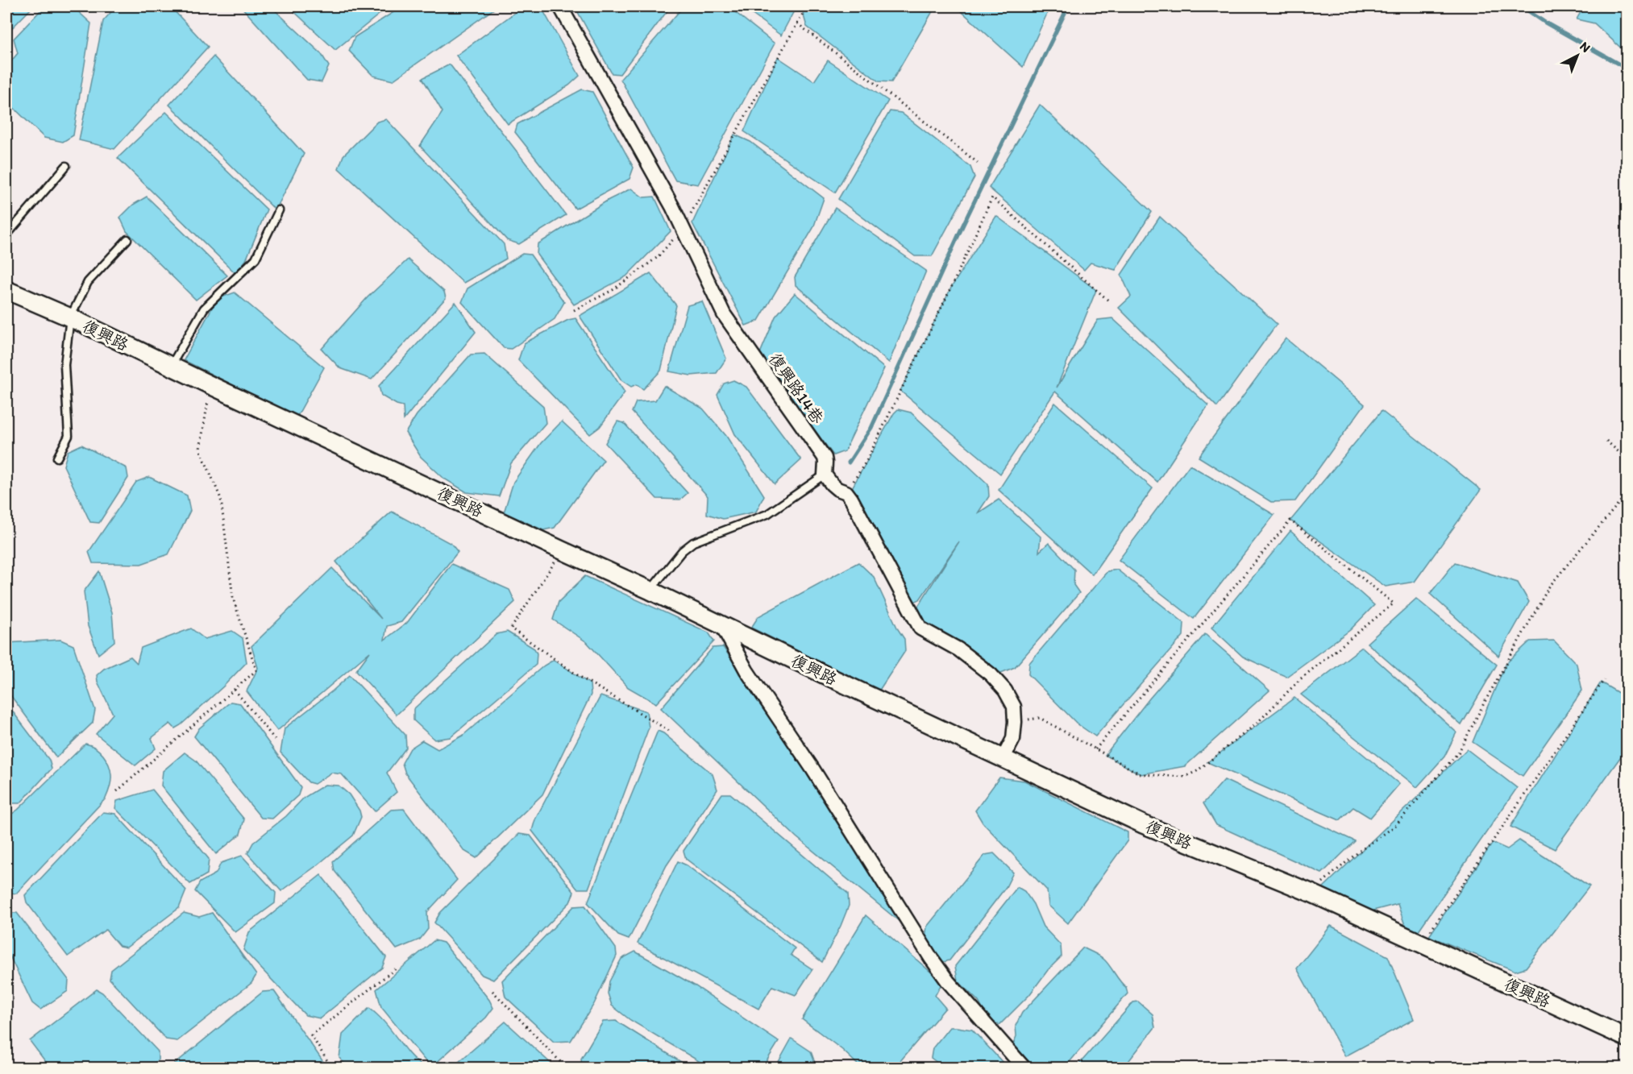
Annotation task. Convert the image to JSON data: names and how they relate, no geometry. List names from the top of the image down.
{
  "streets": {
    "street": ["復興路", "復興路14巷"]
  },
  "north": "top right"
}
